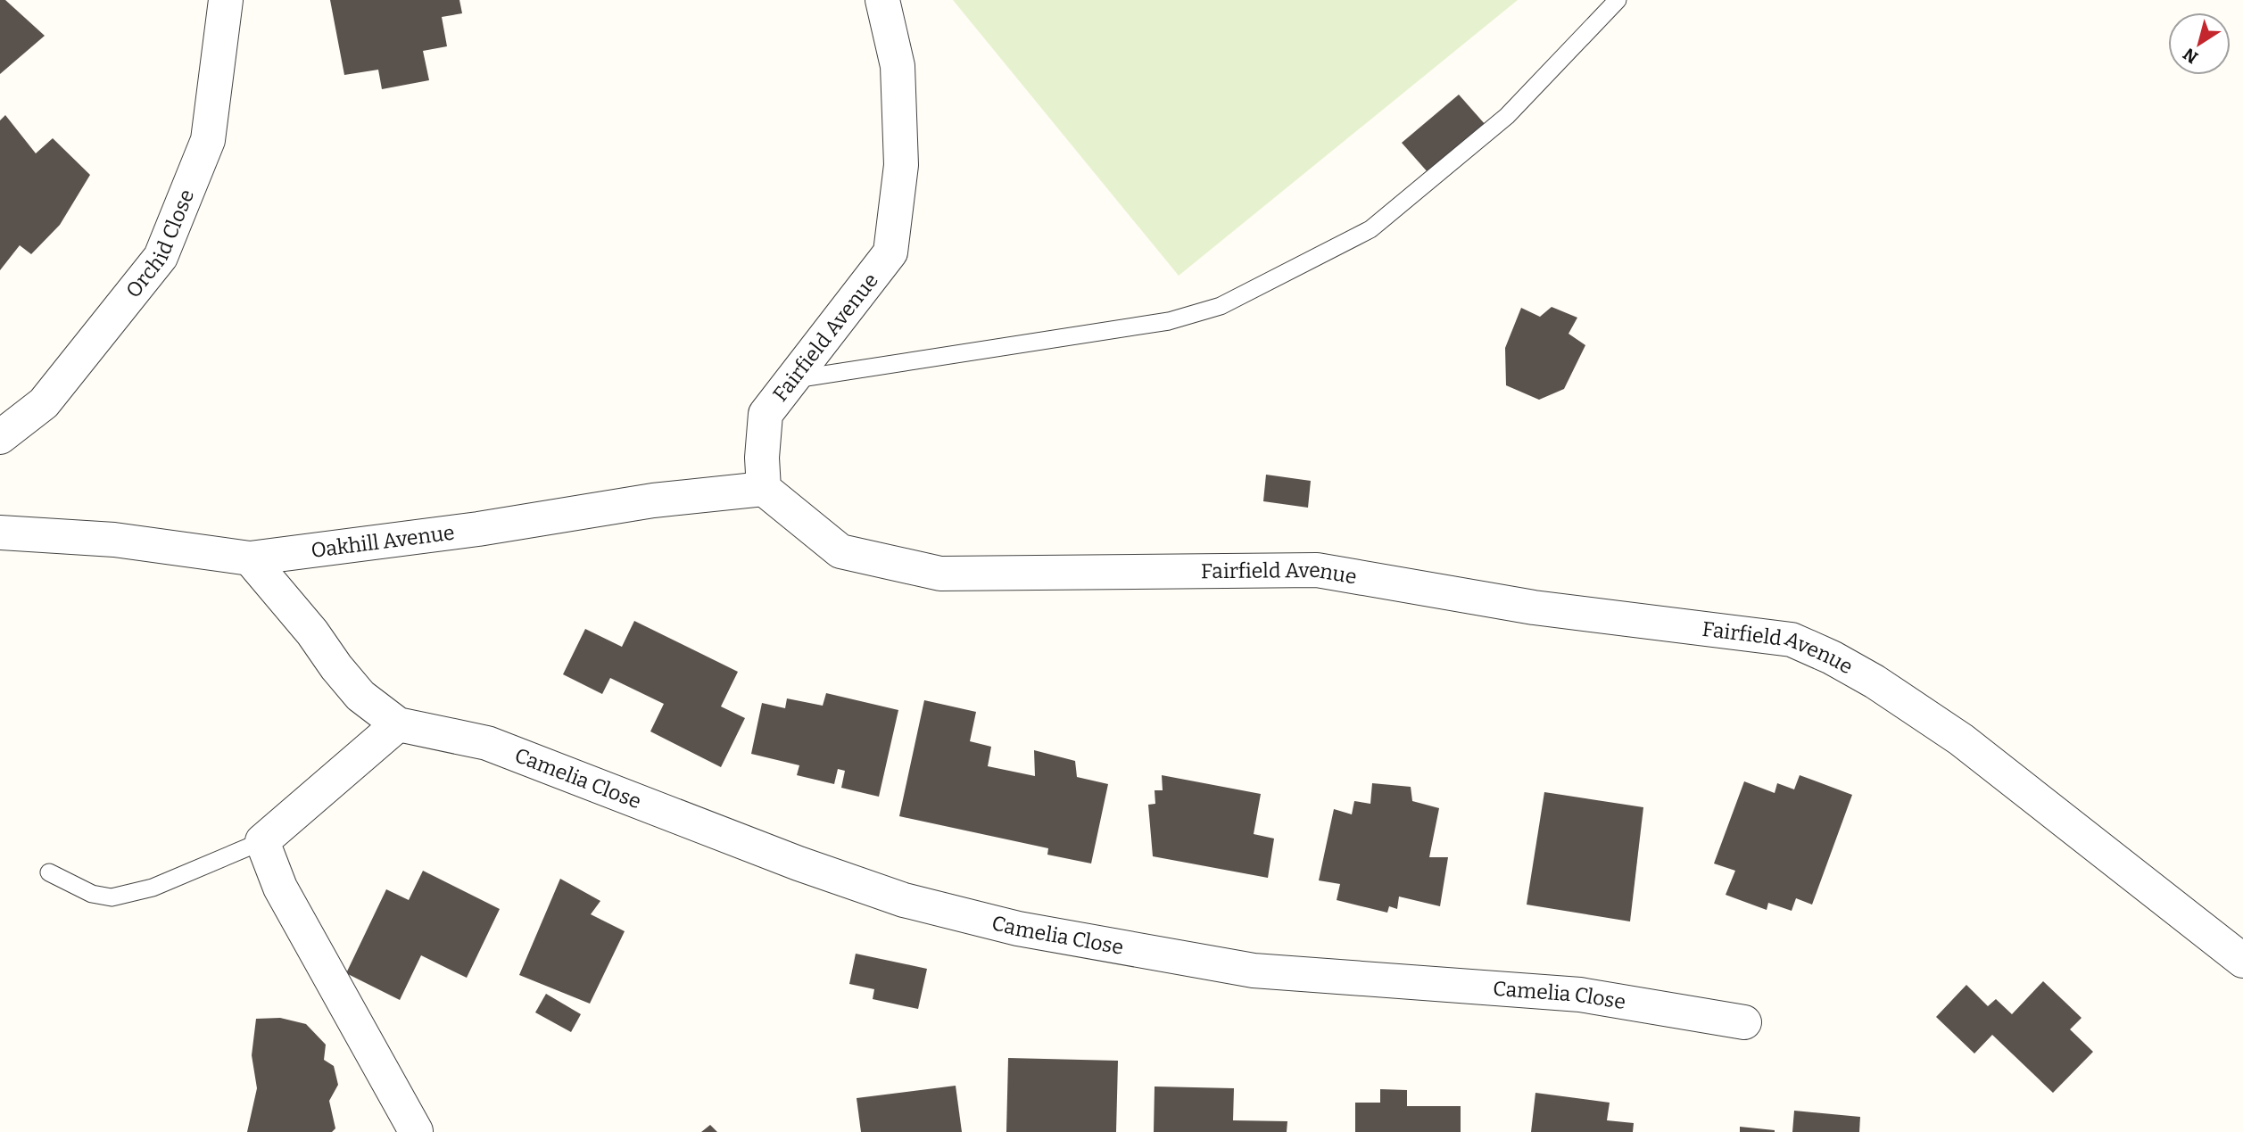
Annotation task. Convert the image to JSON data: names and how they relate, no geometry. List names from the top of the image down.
{
  "streets": {
    "street": [
      "Orchid Close",
      "Fairfield Avenue",
      "Oakhill Avenue",
      "Camelia Close"
    ]
  },
  "crossings": [
    ["Fairfield Avenue", "Oakhill Avenue"],
    ["Oakhill Avenue", "Camelia Close"]
  ],
  "north": "bottom left"
}
